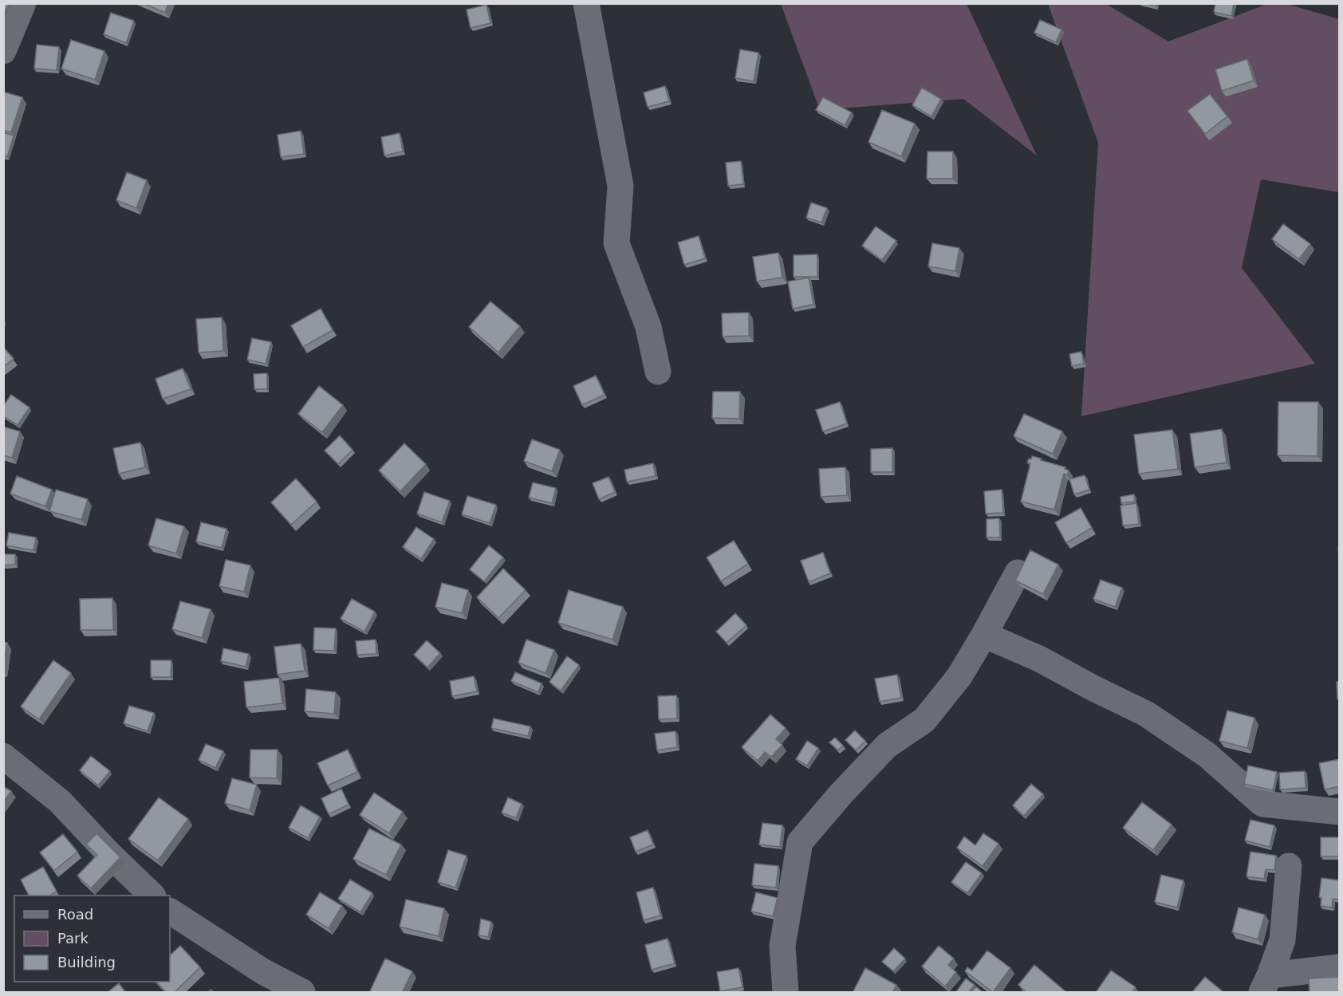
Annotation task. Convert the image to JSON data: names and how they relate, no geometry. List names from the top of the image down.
{
  "legend": ["Road", "Park", "Building"]
}
